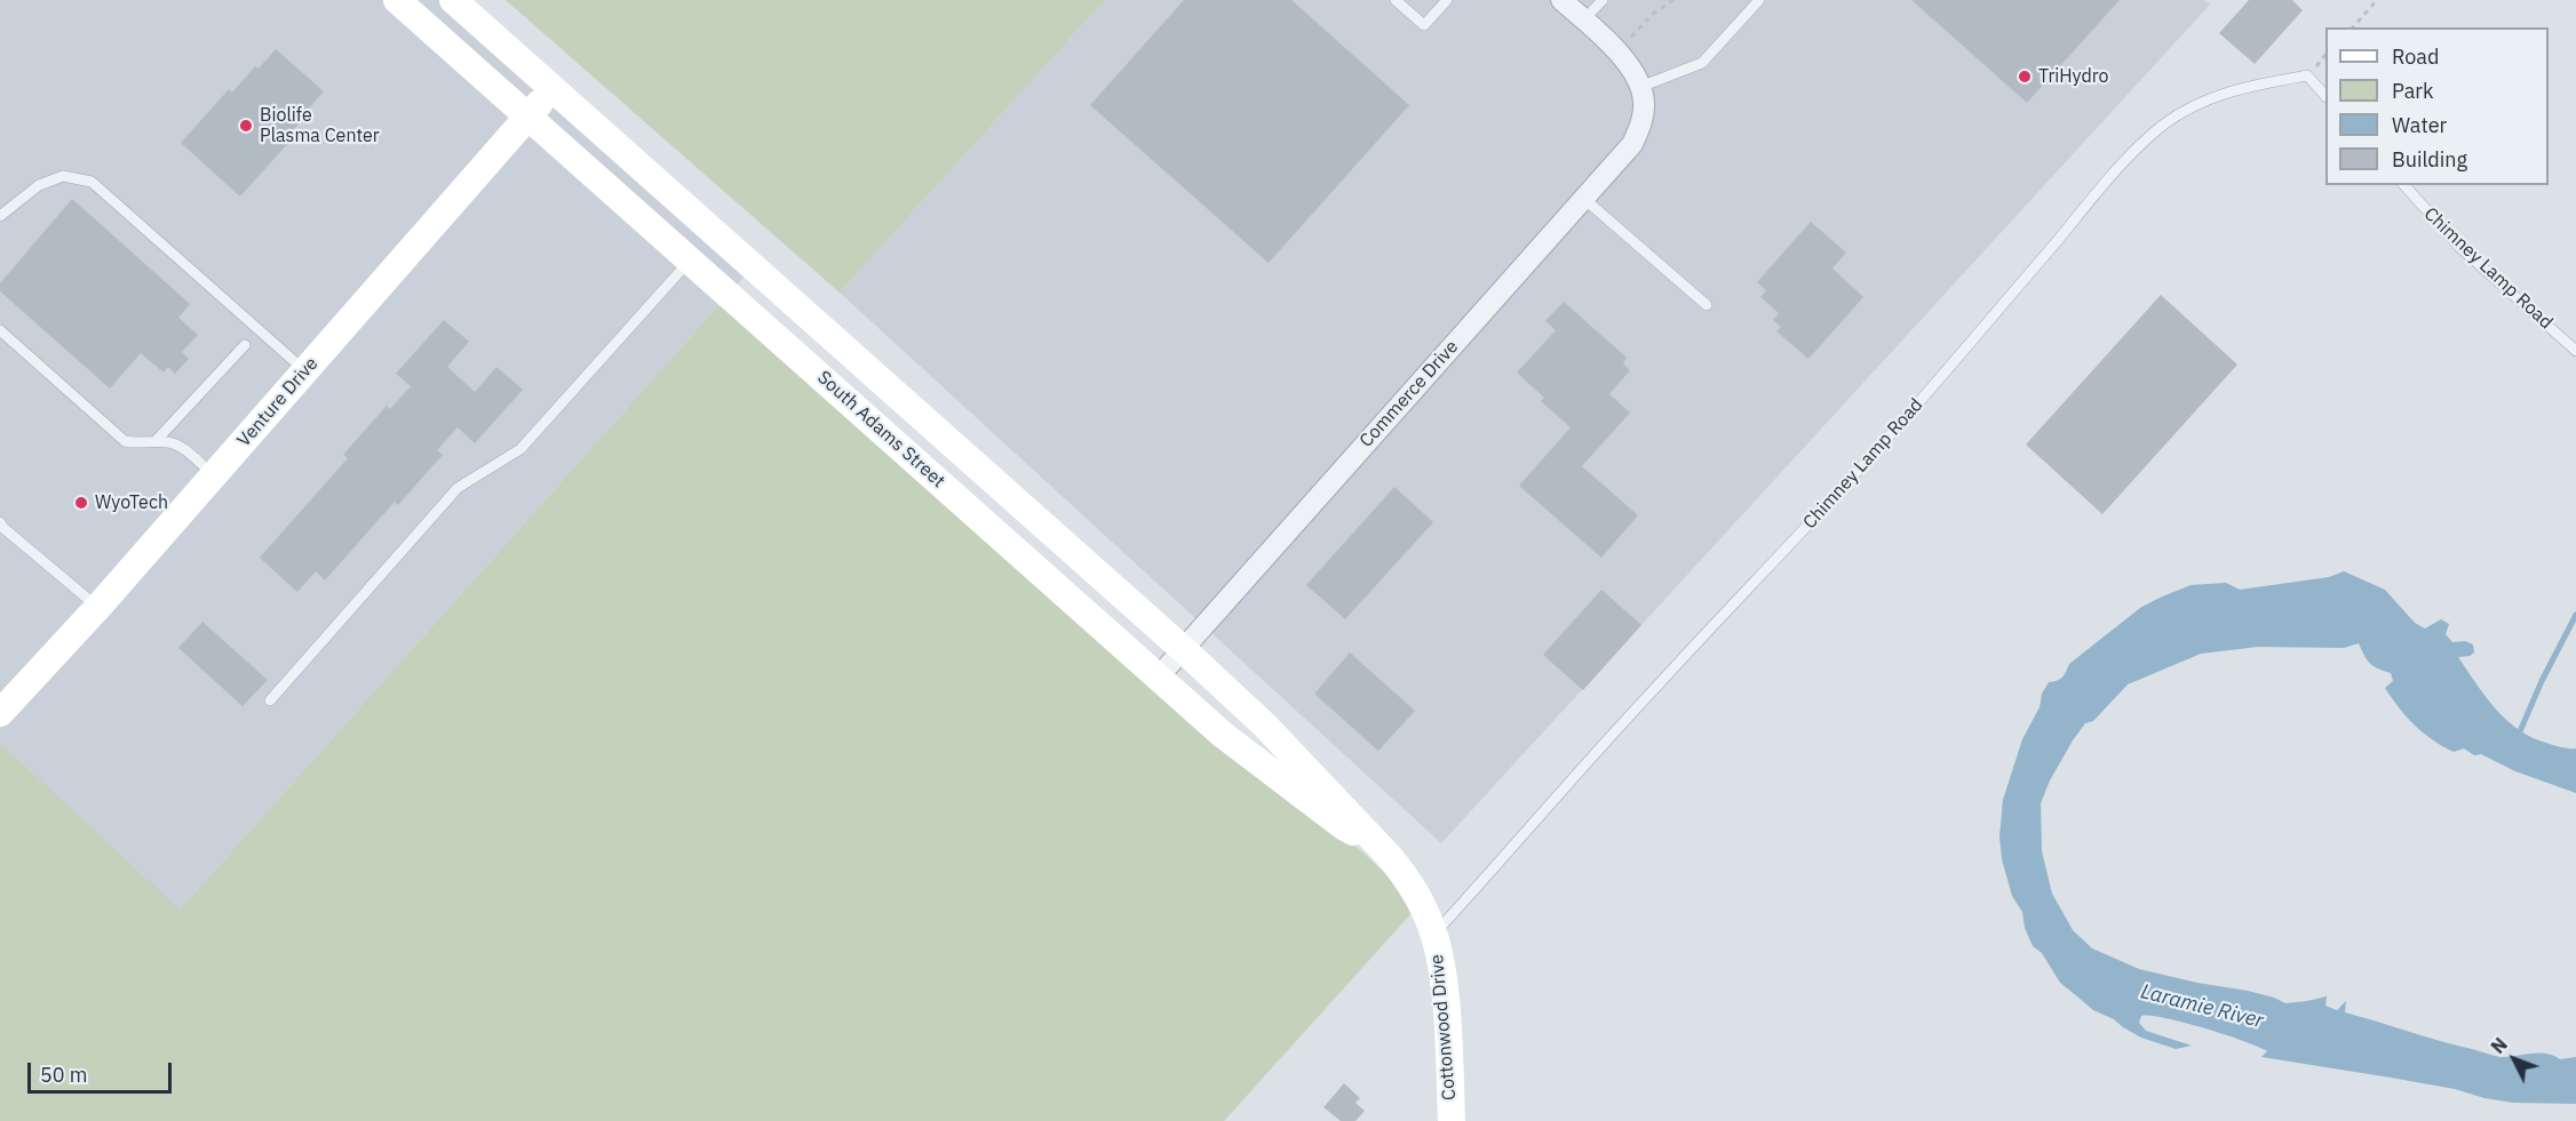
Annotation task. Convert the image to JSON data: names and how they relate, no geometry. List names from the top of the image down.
{
  "streets": {
    "street": [
      "Commerce Drive",
      "Venture Drive",
      "South Adams Street",
      "Cottonwood Drive"
    ],
    "lane": ["Chimney Lamp Road"]
  },
  "crossings": [
    ["Chimney Lamp Road", "South Adams Street"],
    ["Chimney Lamp Road", "Cottonwood Drive"],
    ["Commerce Drive", "South Adams Street"],
    ["Venture Drive", "South Adams Street"],
    ["South Adams Street", "Cottonwood Drive"]
  ],
  "water": ["Laramie River"],
  "places": ["TriHydro", "Biolife Plasma Center", "WyoTech"],
  "legend": [
    "Road",
    "Park",
    "Water",
    "Building"
  ],
  "scale_bar": "50 m",
  "north": "top left"
}
